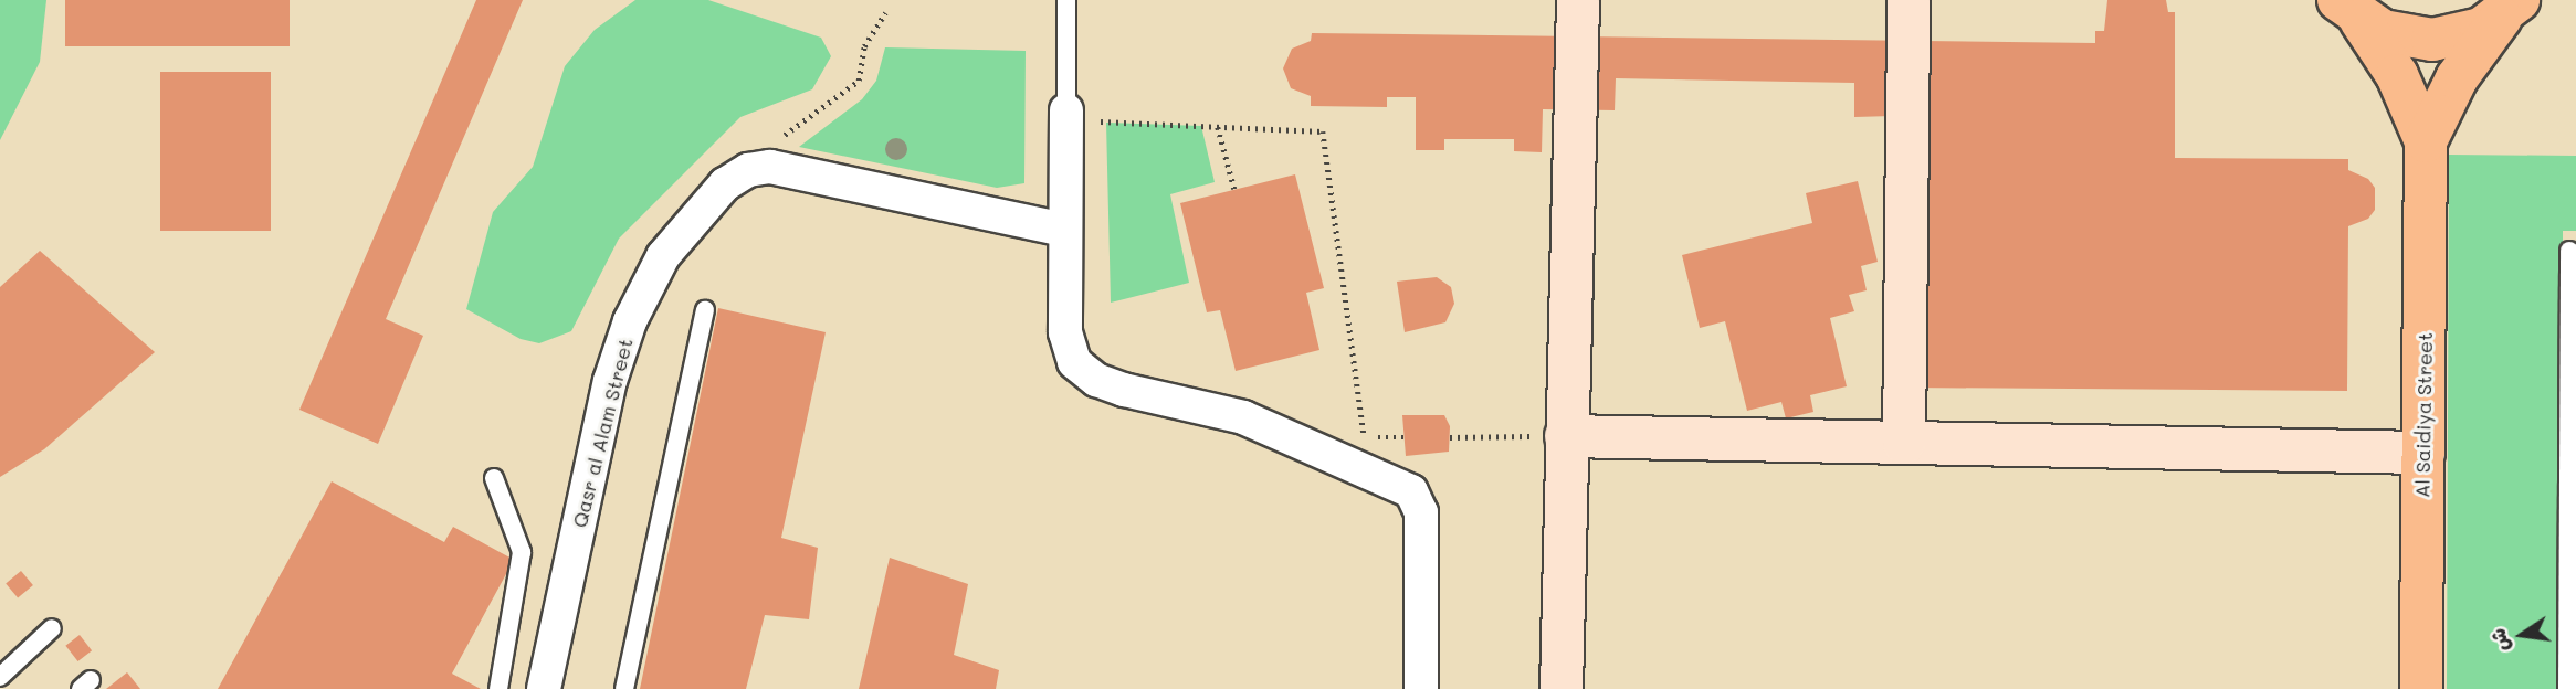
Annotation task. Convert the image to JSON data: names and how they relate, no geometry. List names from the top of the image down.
{
  "streets": {
    "main road": ["Al Saidiya Street"],
    "street": ["Qasr al Alam Street"]
  },
  "north": "left"
}
